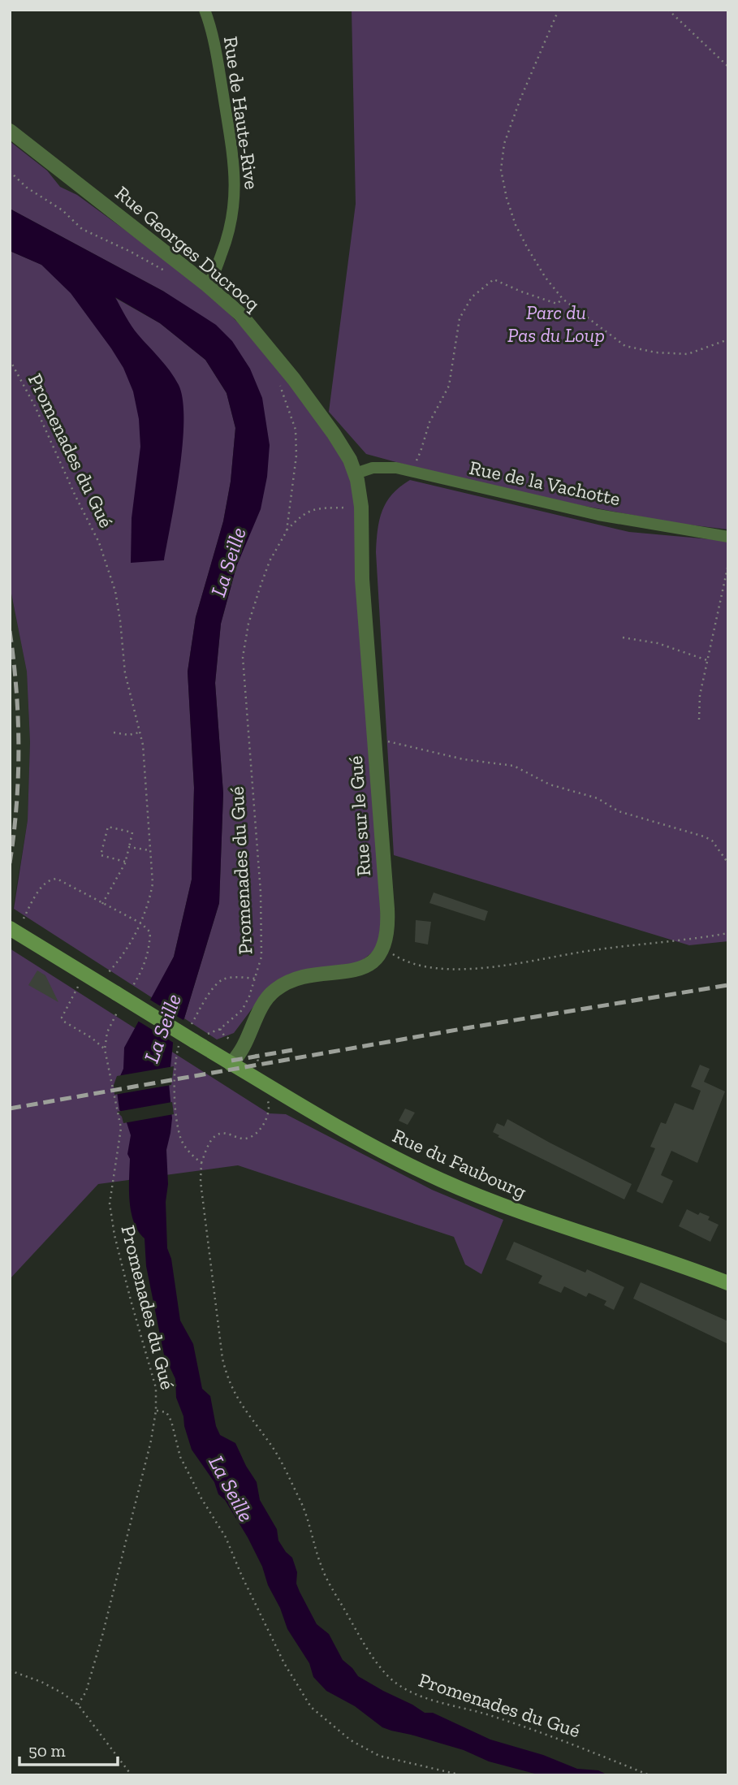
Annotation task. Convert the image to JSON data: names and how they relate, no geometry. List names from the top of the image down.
{
  "streets": {
    "main road": ["Rue du Faubourg"],
    "street": [
      "Rue de Haute-Rive",
      "Rue Georges Ducrocq",
      "Rue de la Vachotte",
      "Rue sur le Gué"
    ],
    "path": ["Promenades du Gué"]
  },
  "crossings": [
    ["Rue de Haute-Rive", "Rue Georges Ducrocq"],
    ["Rue Georges Ducrocq", "Rue de la Vachotte"],
    ["Rue Georges Ducrocq", "Rue sur le Gué"],
    ["Rue de la Vachotte", "Rue sur le Gué"]
  ],
  "water": ["La Seille"],
  "parks": ["Parc du Pas du Loup"],
  "scale_bar": "50 m"
}
